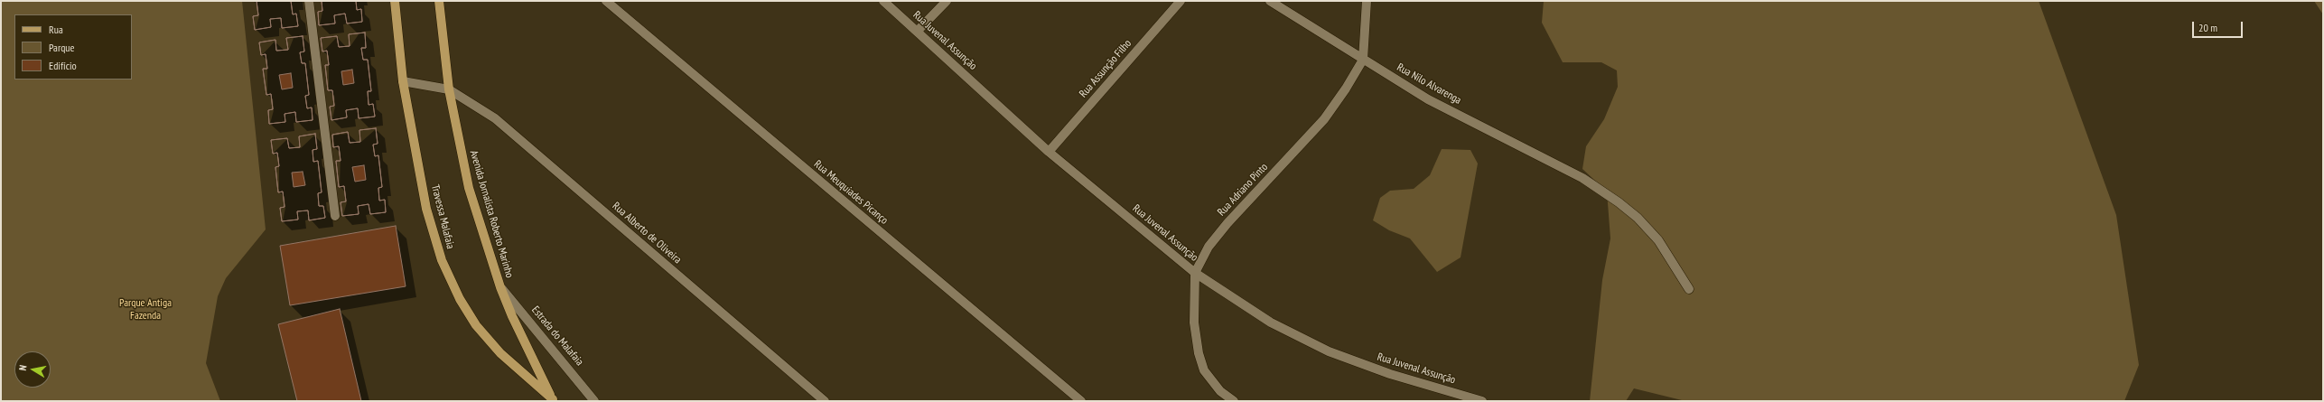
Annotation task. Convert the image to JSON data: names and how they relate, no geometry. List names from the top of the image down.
{
  "streets": {
    "main road": ["Avenida Jornalista Roberto Marinho", "Travessa Malafaia"],
    "street": [
      "Rua Juvenal Assunção",
      "Rua Assunção Filho",
      "Rua Nilo Alvarenga",
      "Rua Adriano Pinto",
      "Rua Meuquiades Picanço",
      "Rua Alberto de Oliveira",
      "Estrada do Malafaia"
    ]
  },
  "crossings": [
    ["Rua Juvenal Assunção", "Rua Assunção Filho"],
    ["Rua Juvenal Assunção", "Rua Adriano Pinto"],
    ["Rua Nilo Alvarenga", "Rua Adriano Pinto"],
    ["Avenida Jornalista Roberto Marinho", "Travessa Malafaia"],
    ["Avenida Jornalista Roberto Marinho", "Rua Alberto de Oliveira"],
    ["Avenida Jornalista Roberto Marinho", "Estrada do Malafaia"]
  ],
  "parks": ["Parque Antiga Fazenda"],
  "legend": ["Rua", "Parque", "Edifício"],
  "scale_bar": "20 m",
  "north": "left"
}
